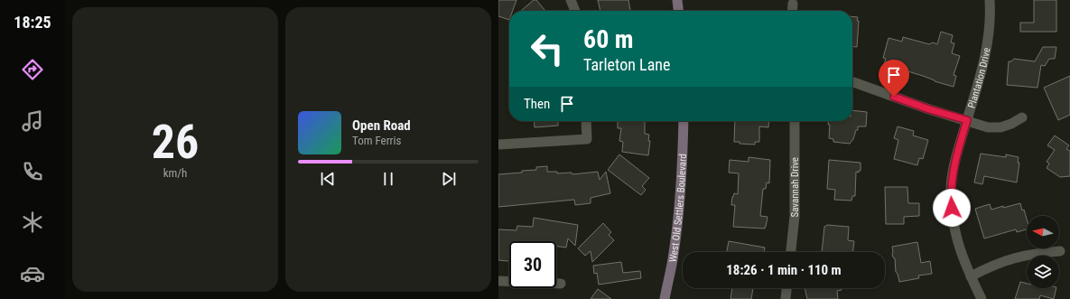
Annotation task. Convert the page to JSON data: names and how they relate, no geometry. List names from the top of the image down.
{
  "streets": {
    "main road": ["West Old Settlers Boulevard"],
    "street": ["Plantation Drive", "Savannah Drive"]
  },
  "north": "left",
  "page": {
    "tabs": "18:25",
    "tile": ["26", "km/h"],
    "turn": ["60 m", "Tarleton Lane"],
    "then": "Then",
    "song": ["Open Road", "Tom Ferris"],
    "limit": "30",
    "trip": "18:26 · 1 min · 110 m"
  }
}
